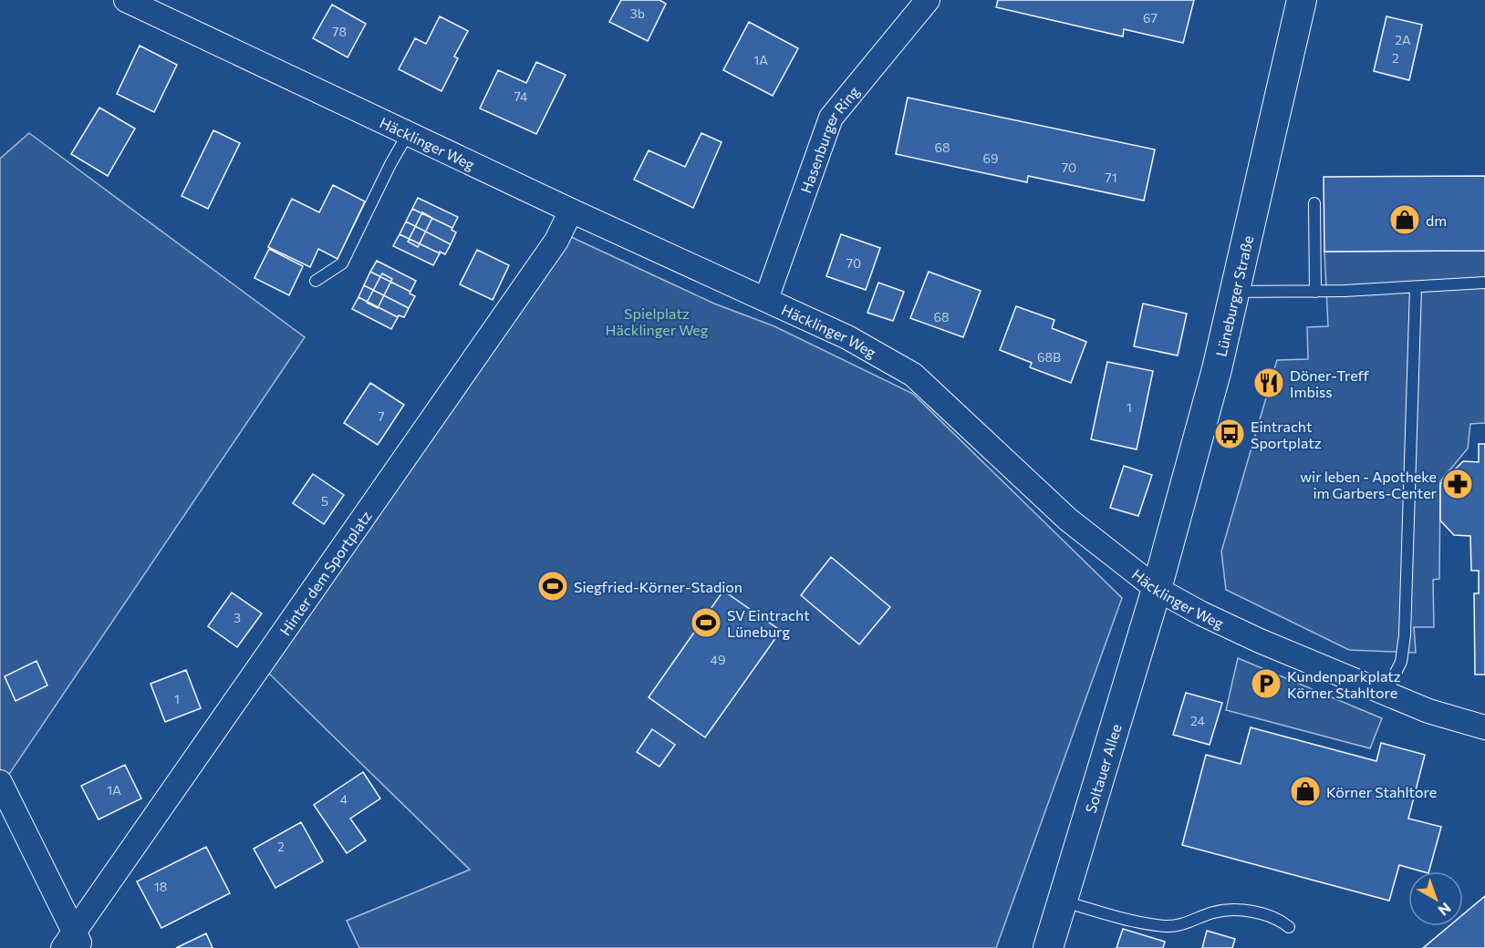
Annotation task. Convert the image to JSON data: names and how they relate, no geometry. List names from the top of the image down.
{
  "streets": {
    "street": [
      "Hasenburger Ring",
      "Häcklinger Weg",
      "Lüneburger Straße",
      "Hinter dem Sportplatz",
      "Soltauer Allee"
    ]
  },
  "crossings": [
    ["Hasenburger Ring", "Häcklinger Weg"],
    ["Häcklinger Weg", "Lüneburger Straße"],
    ["Häcklinger Weg", "Hinter dem Sportplatz"],
    ["Häcklinger Weg", "Soltauer Allee"],
    ["Lüneburger Straße", "Soltauer Allee"]
  ],
  "parks": ["Spielplatz Häcklinger Weg"],
  "places": {
    "shop": ["dm", "Körner Stahltore"],
    "restaurant": ["Döner-Treff Imbiss"],
    "bus stop": ["Eintracht Sportplatz"],
    "pharmacy": ["wir leben - Apotheke im Garbers-Center"],
    "sports": ["Siegfried-Körner-Stadion", "SV Eintracht Lüneburg"],
    "parking": ["Kundenparkplatz Körner Stahltore"]
  },
  "house_numbers": [
    "3b",
    "67",
    "78",
    "2A",
    "2",
    "1A",
    "74",
    "68",
    "69",
    "70",
    "71",
    "70",
    "68",
    "68B",
    "1",
    "7",
    "5",
    "3",
    "49",
    "1",
    "24",
    "1A",
    "4",
    "2",
    "18"
  ],
  "north": "bottom right"
}
